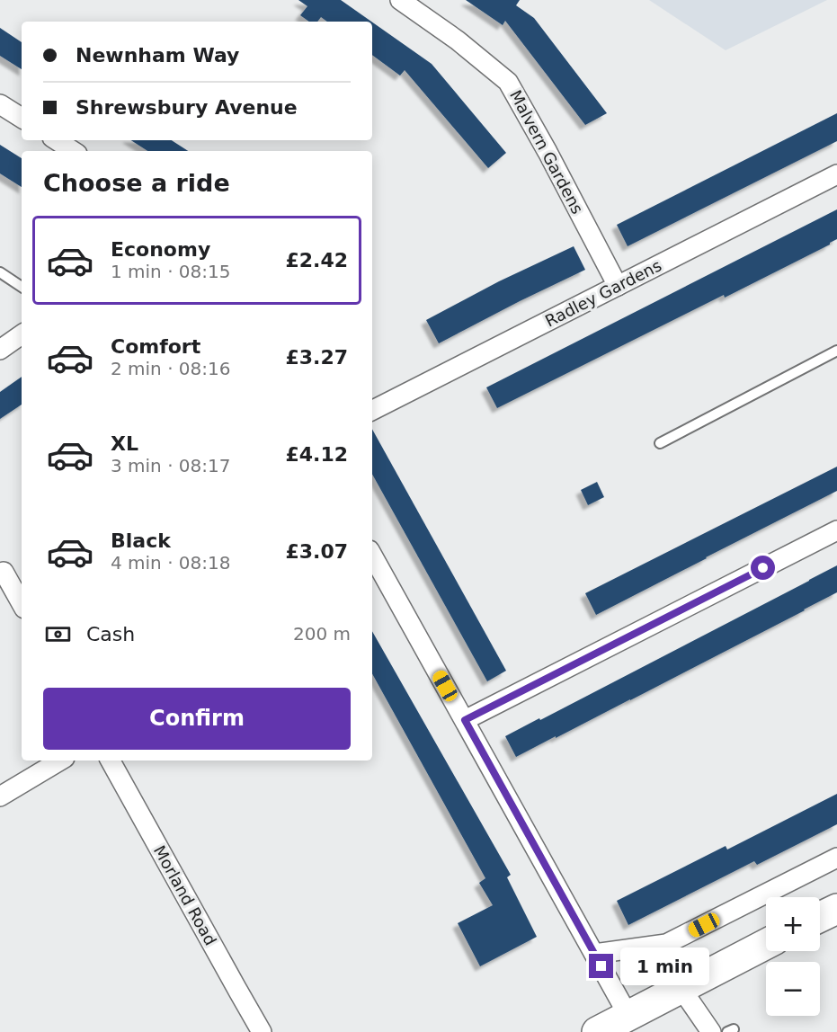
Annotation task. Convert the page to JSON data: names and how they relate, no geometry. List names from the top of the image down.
{
  "streets": {
    "street": ["Malvern Gardens", "Radley Gardens", "Morland Road"]
  },
  "crossings": [
    ["Malvern Gardens", "Radley Gardens"]
  ],
  "page": {
    "banner": ["Newnham Way", "Shrewsbury Avenue"],
    "heading": "Choose a ride",
    "list": [
      {
        "name": "Economy",
        "note": "1 min · 08:15",
        "value": "£2.42"
      },
      {
        "name": "Comfort",
        "note": "2 min · 08:16",
        "value": "£3.27"
      },
      {
        "name": "XL",
        "note": "3 min · 08:17",
        "value": "£4.12"
      },
      {
        "name": "Black",
        "note": "4 min · 08:18",
        "value": "£3.07"
      }
    ],
    "pay": ["Cash", "200 m"],
    "buttons": "Confirm",
    "map_buttons": ["+", "−"],
    "bubble": "1 min"
  }
}
